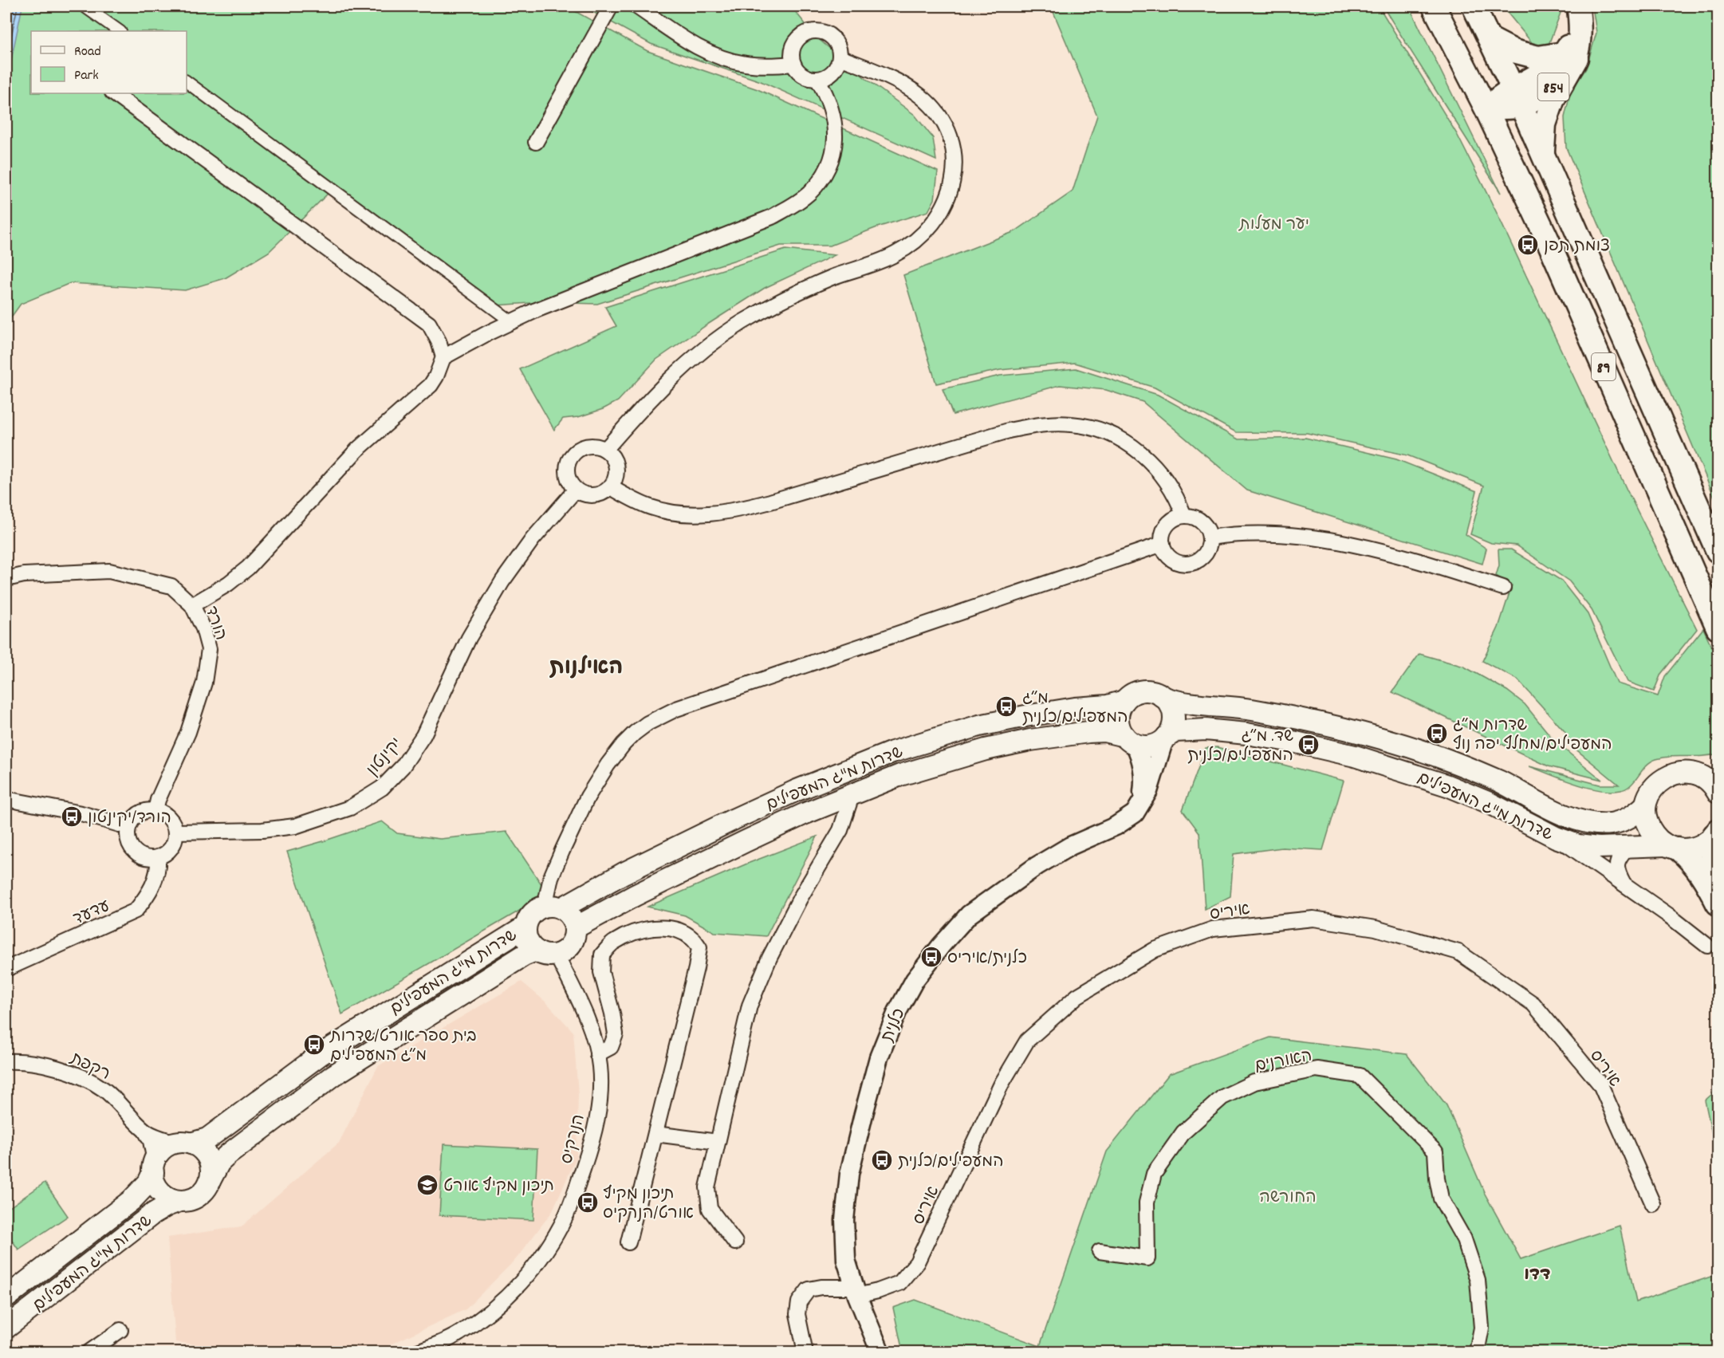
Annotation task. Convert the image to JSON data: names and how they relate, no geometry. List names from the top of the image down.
{
  "streets": {
    "highway": ["89"],
    "main road": ["854", "שדרות מ\"ג המעפילים"],
    "street": [
      "הורד",
      "יקינטון",
      "איריס",
      "עדעד",
      "כלנית",
      "האורנים",
      "רקפת",
      "הנרקיס"
    ]
  },
  "crossings": [
    ["854", "89"],
    ["הורד", "יקינטון"],
    ["הורד", "עדעד"],
    ["יקינטון", "עדעד"],
    ["שדרות מ\"ג המעפילים", "כלנית"],
    ["שדרות מ\"ג המעפילים", "רקפת"],
    ["שדרות מ\"ג המעפילים", "הנרקיס"],
    ["איריס", "כלנית"]
  ],
  "districts": ["האילנות", "דדו"],
  "parks": ["יער מעלות", "החורשה"],
  "places": {
    "bus stop": [
      "צומת תפן",
      "מ״ג המעפילים/כלנית",
      "שדרות מ״ג המעפילים/מחלף יפה נוף",
      "שד. מ״ג המעפילים/כלנית",
      "הורד/יקינטון",
      "כלנית/איריס",
      "בית ספר אורט/שדרות מ״ג המעפילים",
      "המעפילים/כלנית",
      "תיכון מקיף אורט/הנרקיס"
    ],
    "school or university": ["תיכון מקיף אורט"]
  },
  "legend": ["Road", "Park"]
}
